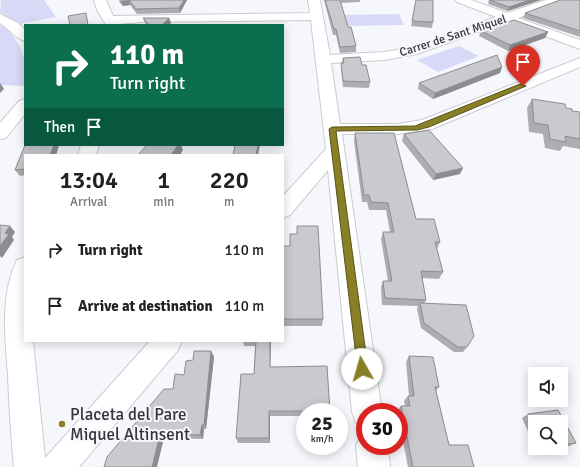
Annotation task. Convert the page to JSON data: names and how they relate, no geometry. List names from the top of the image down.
{
  "streets": {
    "street": ["Carrer de Sant Miquel"]
  },
  "places": ["Placeta del Pare Miquel Altinsent"],
  "page": {
    "turn": ["110 m", "Turn right"],
    "then": "Then",
    "eta": [
      "13:04",
      "Arrival",
      "1",
      "min",
      "220",
      "m"
    ],
    "list": [
      {
        "name": "Turn right",
        "value": "110 m"
      },
      {
        "name": "Arrive at destination",
        "value": "110 m"
      }
    ],
    "speed": "25 km/h",
    "limit": "30"
  }
}
